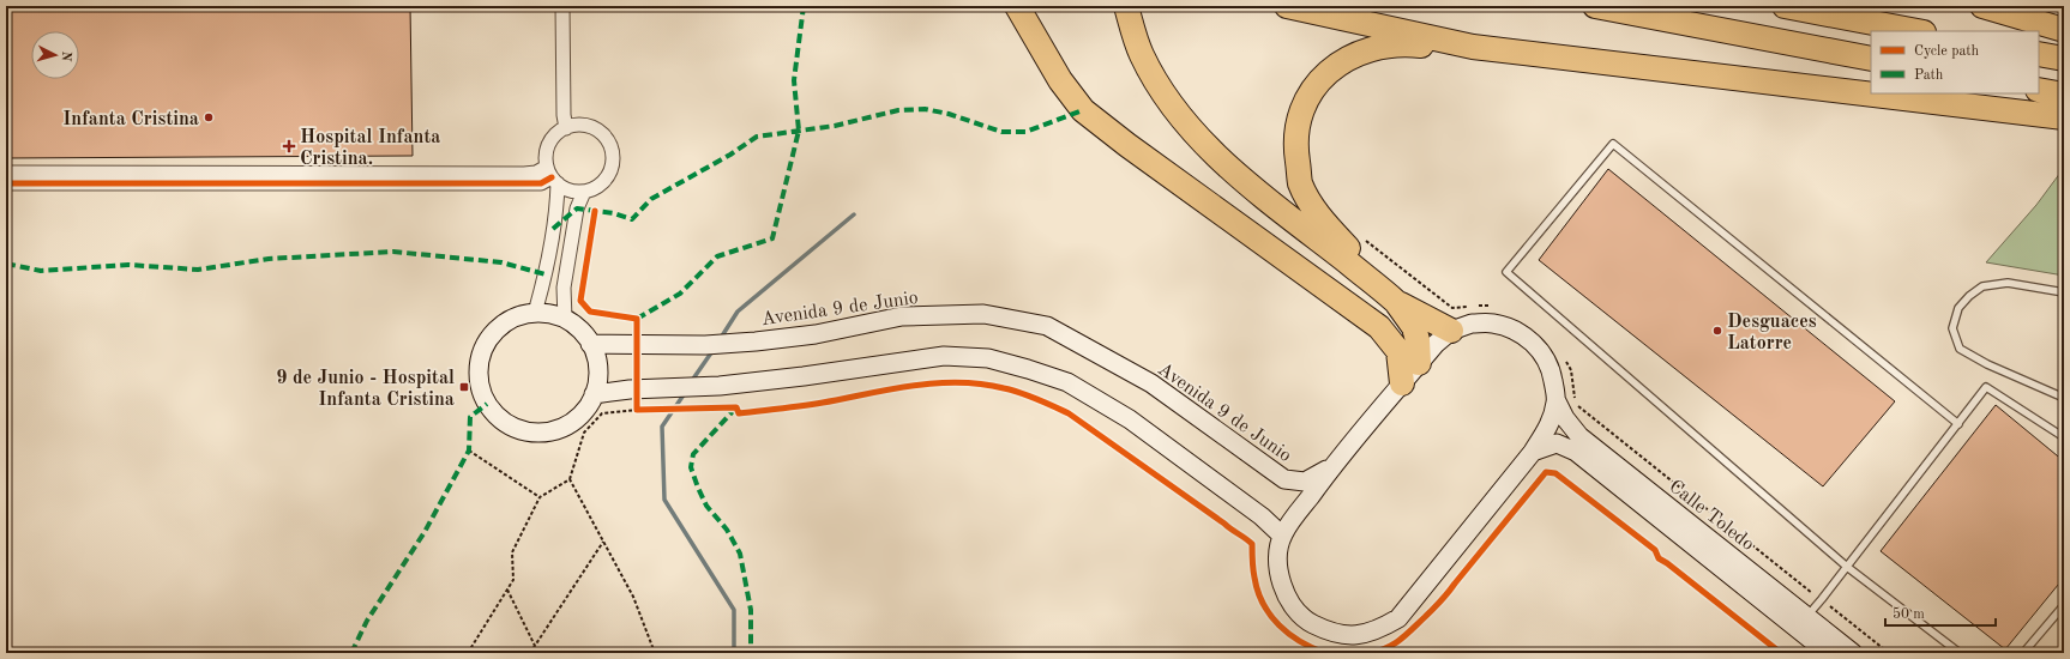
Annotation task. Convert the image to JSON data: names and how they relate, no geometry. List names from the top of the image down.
{
  "streets": {
    "main road": ["Avenida 9 de Junio", "Calle Toledo"]
  },
  "places": {
    "other": ["Infanta Cristina", "Desguaces Latorre"],
    "health": ["Hospital Infanta Cristina."],
    "transit": ["9 de Junio - Hospital Infanta Cristina"]
  },
  "legend": ["Cycle path", "Path"],
  "scale_bar": "50 m",
  "north": "right"
}
